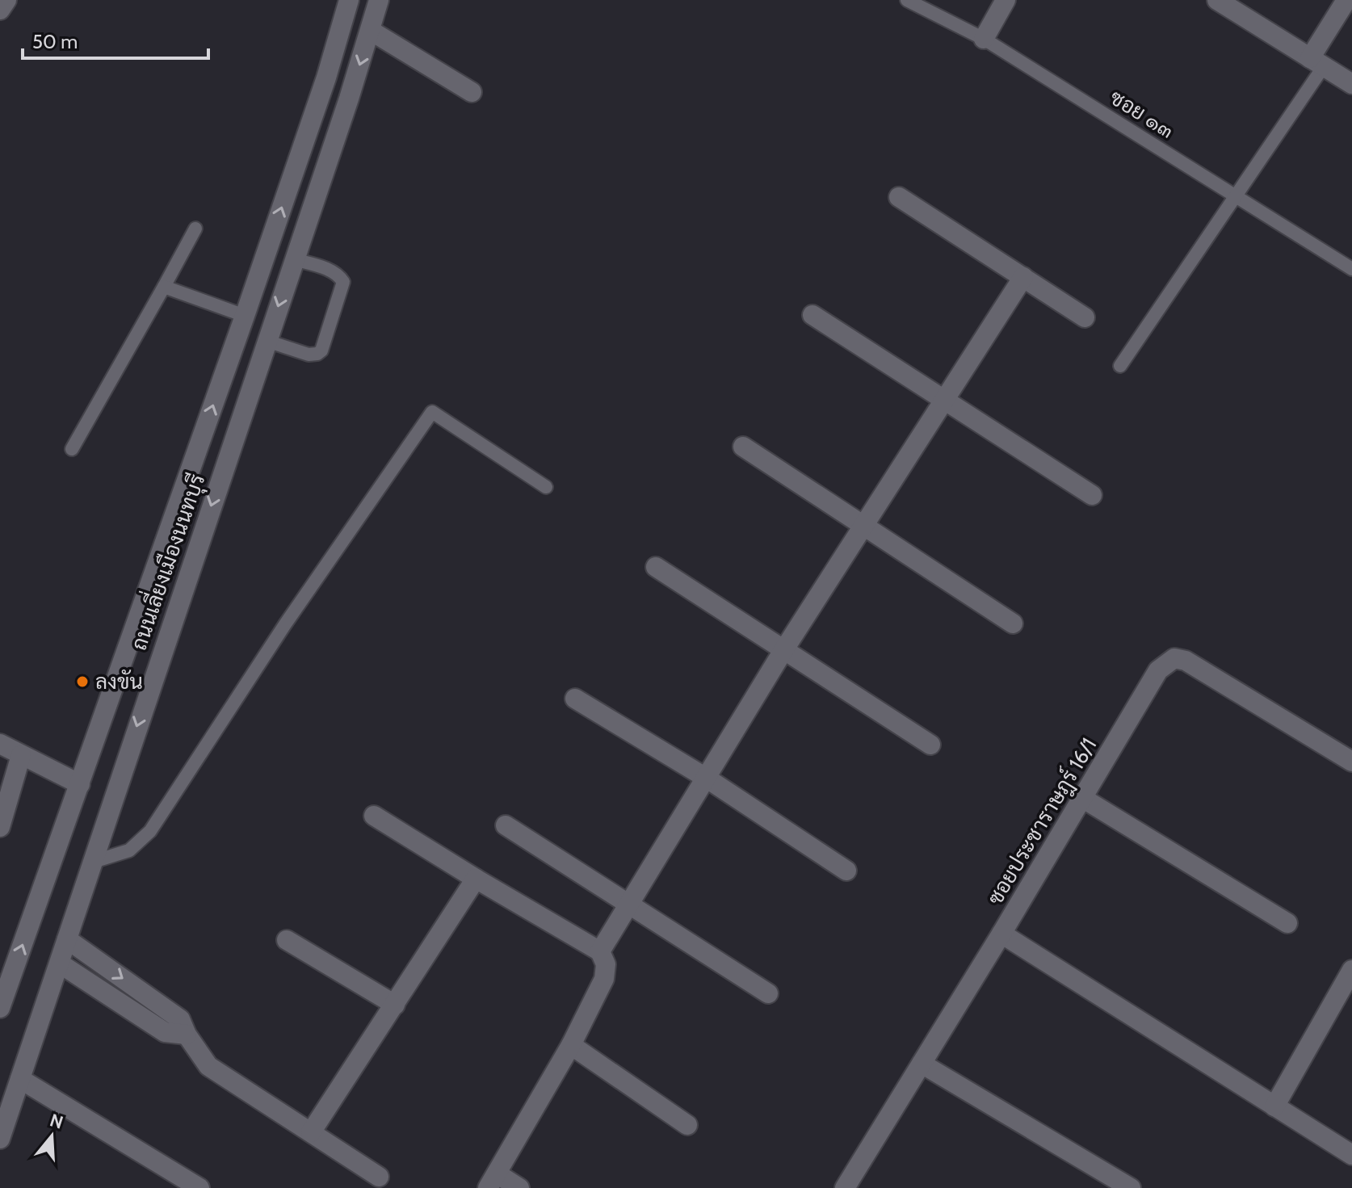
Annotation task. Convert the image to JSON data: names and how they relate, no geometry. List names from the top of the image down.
{
  "streets": {
    "street": ["ถนนเลี่ยงเมืองนนทบุรี", "ซอยประชาราษฎร์ 16/1"],
    "lane": ["ซอย ๑๓"]
  },
  "places": ["ลงขัน"],
  "scale_bar": "50 m",
  "north": "top"
}
